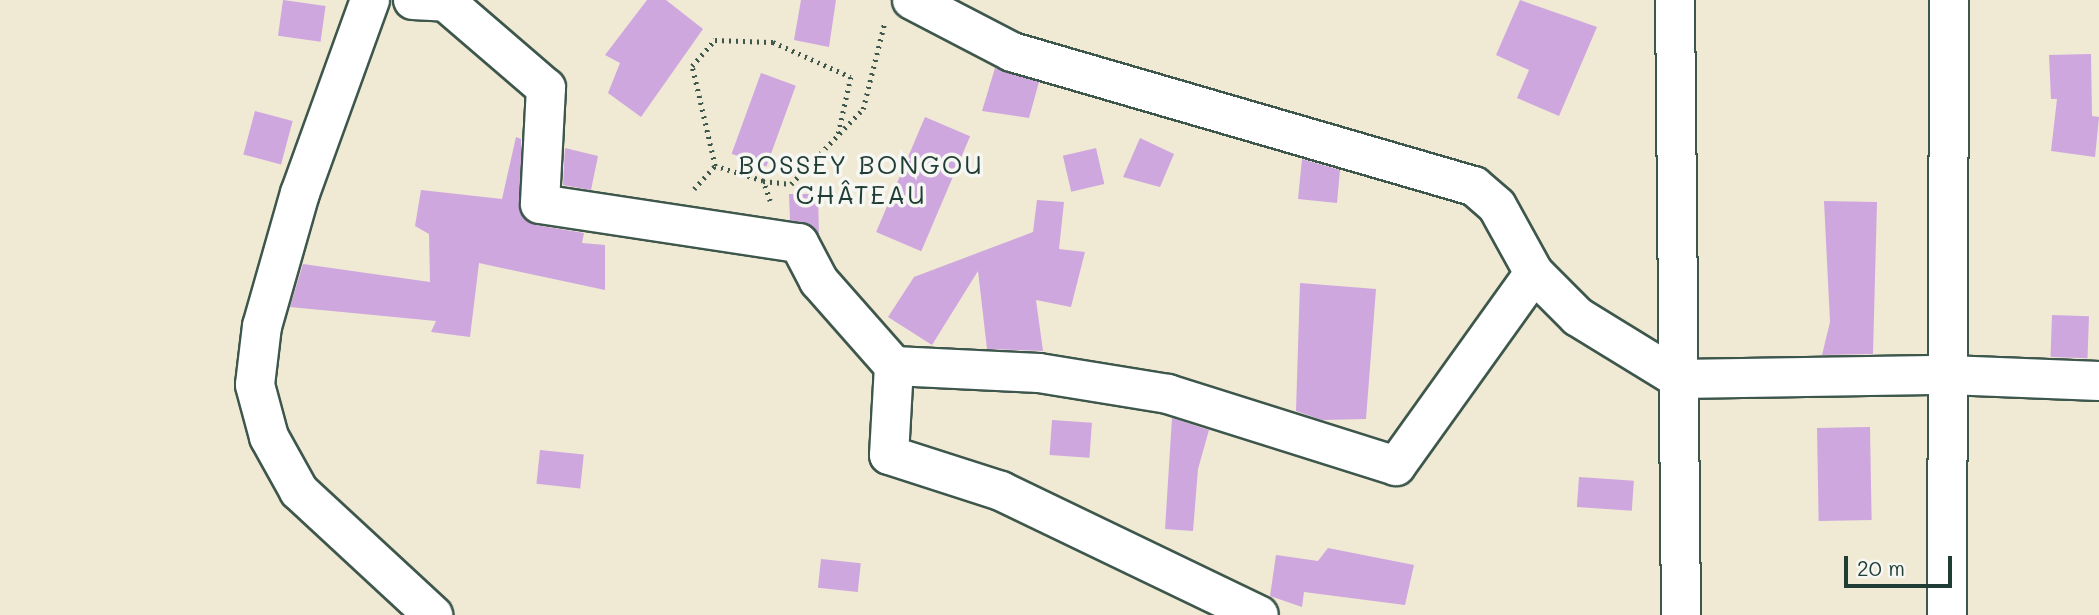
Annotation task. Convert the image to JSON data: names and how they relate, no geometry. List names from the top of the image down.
{
  "districts": ["BOSSEY BONGOU CHÂTEAU"],
  "scale_bar": "20 m"
}
